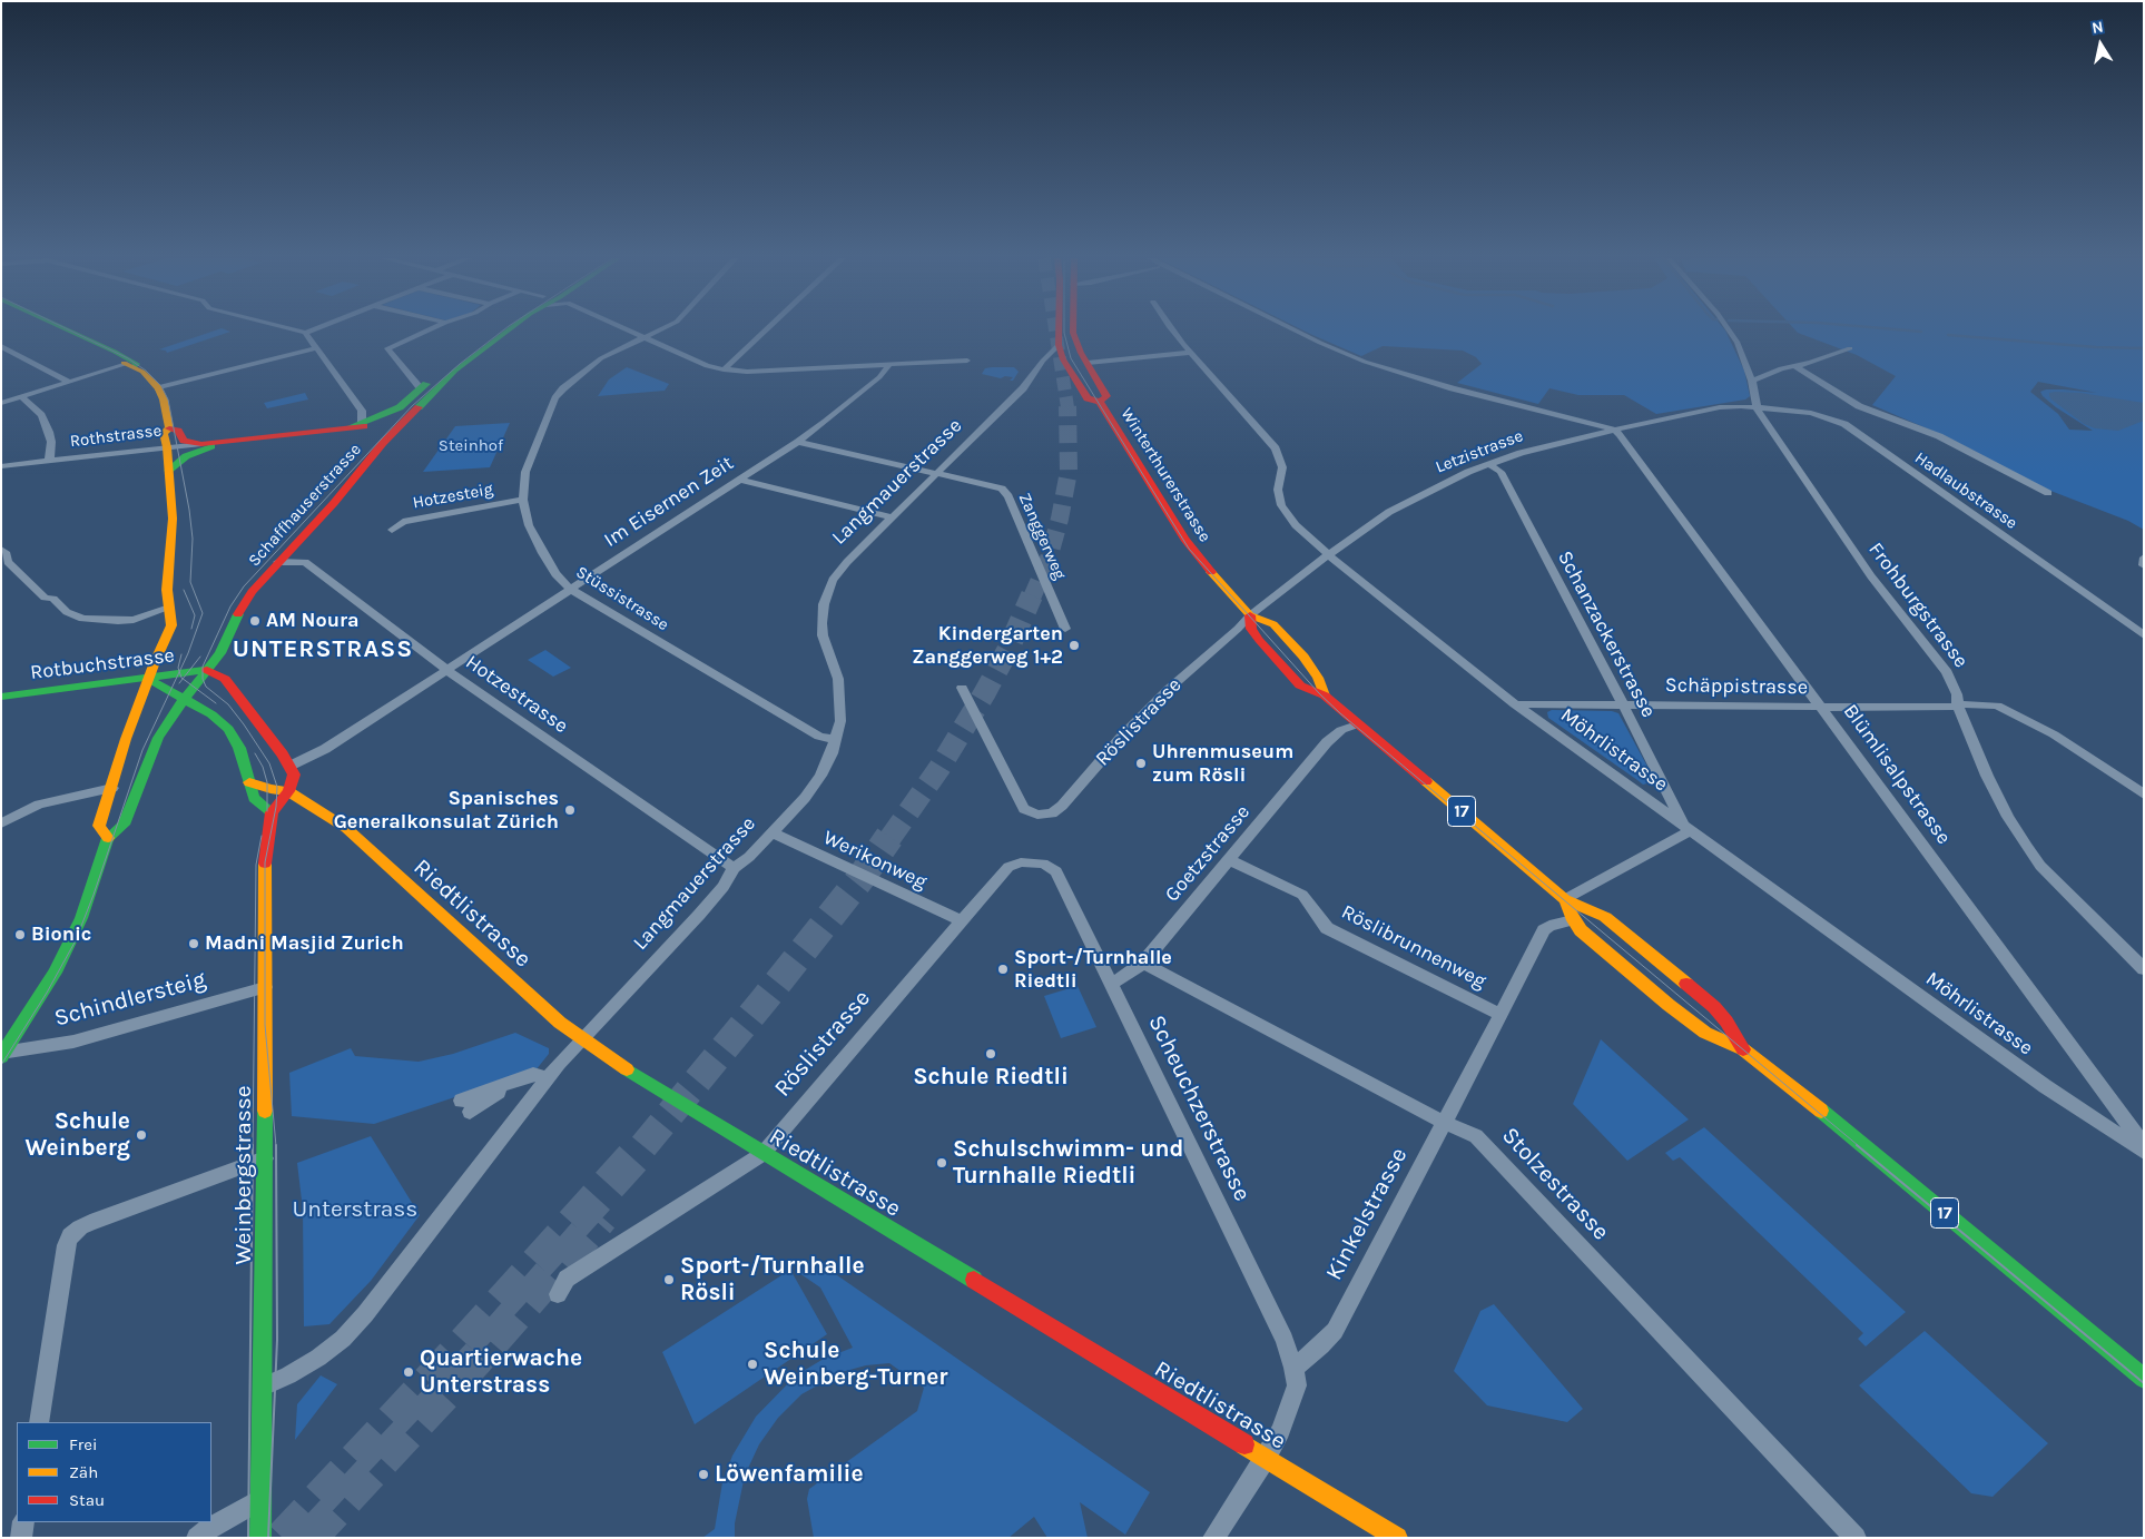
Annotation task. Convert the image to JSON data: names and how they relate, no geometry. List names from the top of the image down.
{
  "streets": {
    "street": [
      "Rothstrasse",
      "Letzistrasse",
      "Winterthurerstrasse",
      "Langmauerstrasse",
      "Hadlaubstrasse",
      "Hotzesteig",
      "Im Eisernen Zeit",
      "Schaffhauserstrasse",
      "Zanggerweg",
      "Stüssistrasse",
      "Frohburgstrasse",
      "Schanzackerstrasse",
      "Rotbuchstrasse",
      "Schäppistrasse",
      "Hotzestrasse",
      "Röslistrasse",
      "Möhrlistrasse",
      "Blümlisalpstrasse",
      "17",
      "Goetzstrasse",
      "Werikonweg",
      "Riedtlistrasse",
      "Röslibrunnenweg",
      "Schindlersteig",
      "Scheuchzerstrasse",
      "Weinbergstrasse",
      "Stolzestrasse",
      "Kinkelstrasse"
    ]
  },
  "crossings": [
    ["Rothstrasse", "Schaffhauserstrasse"],
    ["Letzistrasse", "Winterthurerstrasse"],
    ["Letzistrasse", "Hadlaubstrasse"],
    ["Letzistrasse", "Frohburgstrasse"],
    ["Letzistrasse", "Schanzackerstrasse"],
    ["Letzistrasse", "Röslistrasse"],
    ["Letzistrasse", "Möhrlistrasse"],
    ["Letzistrasse", "Blümlisalpstrasse"],
    ["Winterthurerstrasse", "Langmauerstrasse"],
    ["Winterthurerstrasse", "Röslistrasse"],
    ["Winterthurerstrasse", "Goetzstrasse"],
    ["Winterthurerstrasse", "Kinkelstrasse"],
    ["Langmauerstrasse", "Zanggerweg"],
    ["Langmauerstrasse", "Stüssistrasse"],
    ["Langmauerstrasse", "Hotzestrasse"],
    ["Langmauerstrasse", "Werikonweg"],
    ["Langmauerstrasse", "Riedtlistrasse"],
    ["Langmauerstrasse", "Weinbergstrasse"],
    ["Hadlaubstrasse", "Frohburgstrasse"],
    ["Hotzesteig", "Stüssistrasse"],
    ["Im Eisernen Zeit", "Zanggerweg"],
    ["Im Eisernen Zeit", "Stüssistrasse"],
    ["Im Eisernen Zeit", "Hotzestrasse"],
    ["Schaffhauserstrasse", "Rotbuchstrasse"],
    ["Schaffhauserstrasse", "Hotzestrasse"],
    ["Frohburgstrasse", "Schäppistrasse"],
    ["Schanzackerstrasse", "Schäppistrasse"],
    ["Schanzackerstrasse", "Möhrlistrasse"],
    ["Schäppistrasse", "Möhrlistrasse"],
    ["Schäppistrasse", "Blümlisalpstrasse"],
    ["Röslistrasse", "Werikonweg"],
    ["Röslistrasse", "Riedtlistrasse"],
    ["Röslistrasse", "Scheuchzerstrasse"],
    ["Goetzstrasse", "Röslibrunnenweg"],
    ["Goetzstrasse", "Scheuchzerstrasse"],
    ["Goetzstrasse", "Stolzestrasse"],
    ["Riedtlistrasse", "Weinbergstrasse"],
    ["Röslibrunnenweg", "Kinkelstrasse"],
    ["Schindlersteig", "Weinbergstrasse"],
    ["Scheuchzerstrasse", "Kinkelstrasse"],
    ["Stolzestrasse", "Kinkelstrasse"]
  ],
  "districts": ["UNTERSTRASS"],
  "parks": ["Steinhof", "Unterstrass"],
  "places": [
    "AM Noura",
    "Kindergarten Zanggerweg 1+2",
    "Uhrenmuseum zum Rösli",
    "Spanisches Generalkonsulat Zürich",
    "Bionic",
    "Madni Masjid Zurich",
    "Sport-/Turnhalle Riedtli",
    "Schule Riedtli",
    "Schule Weinberg",
    "Schulschwimm- und Turnhalle Riedtli",
    "Sport-/Turnhalle Rösli",
    "Schule Weinberg-Turner",
    "Quartierwache Unterstrass",
    "Löwenfamilie"
  ],
  "legend": ["Frei", "Zäh", "Stau"],
  "north": "top"
}
